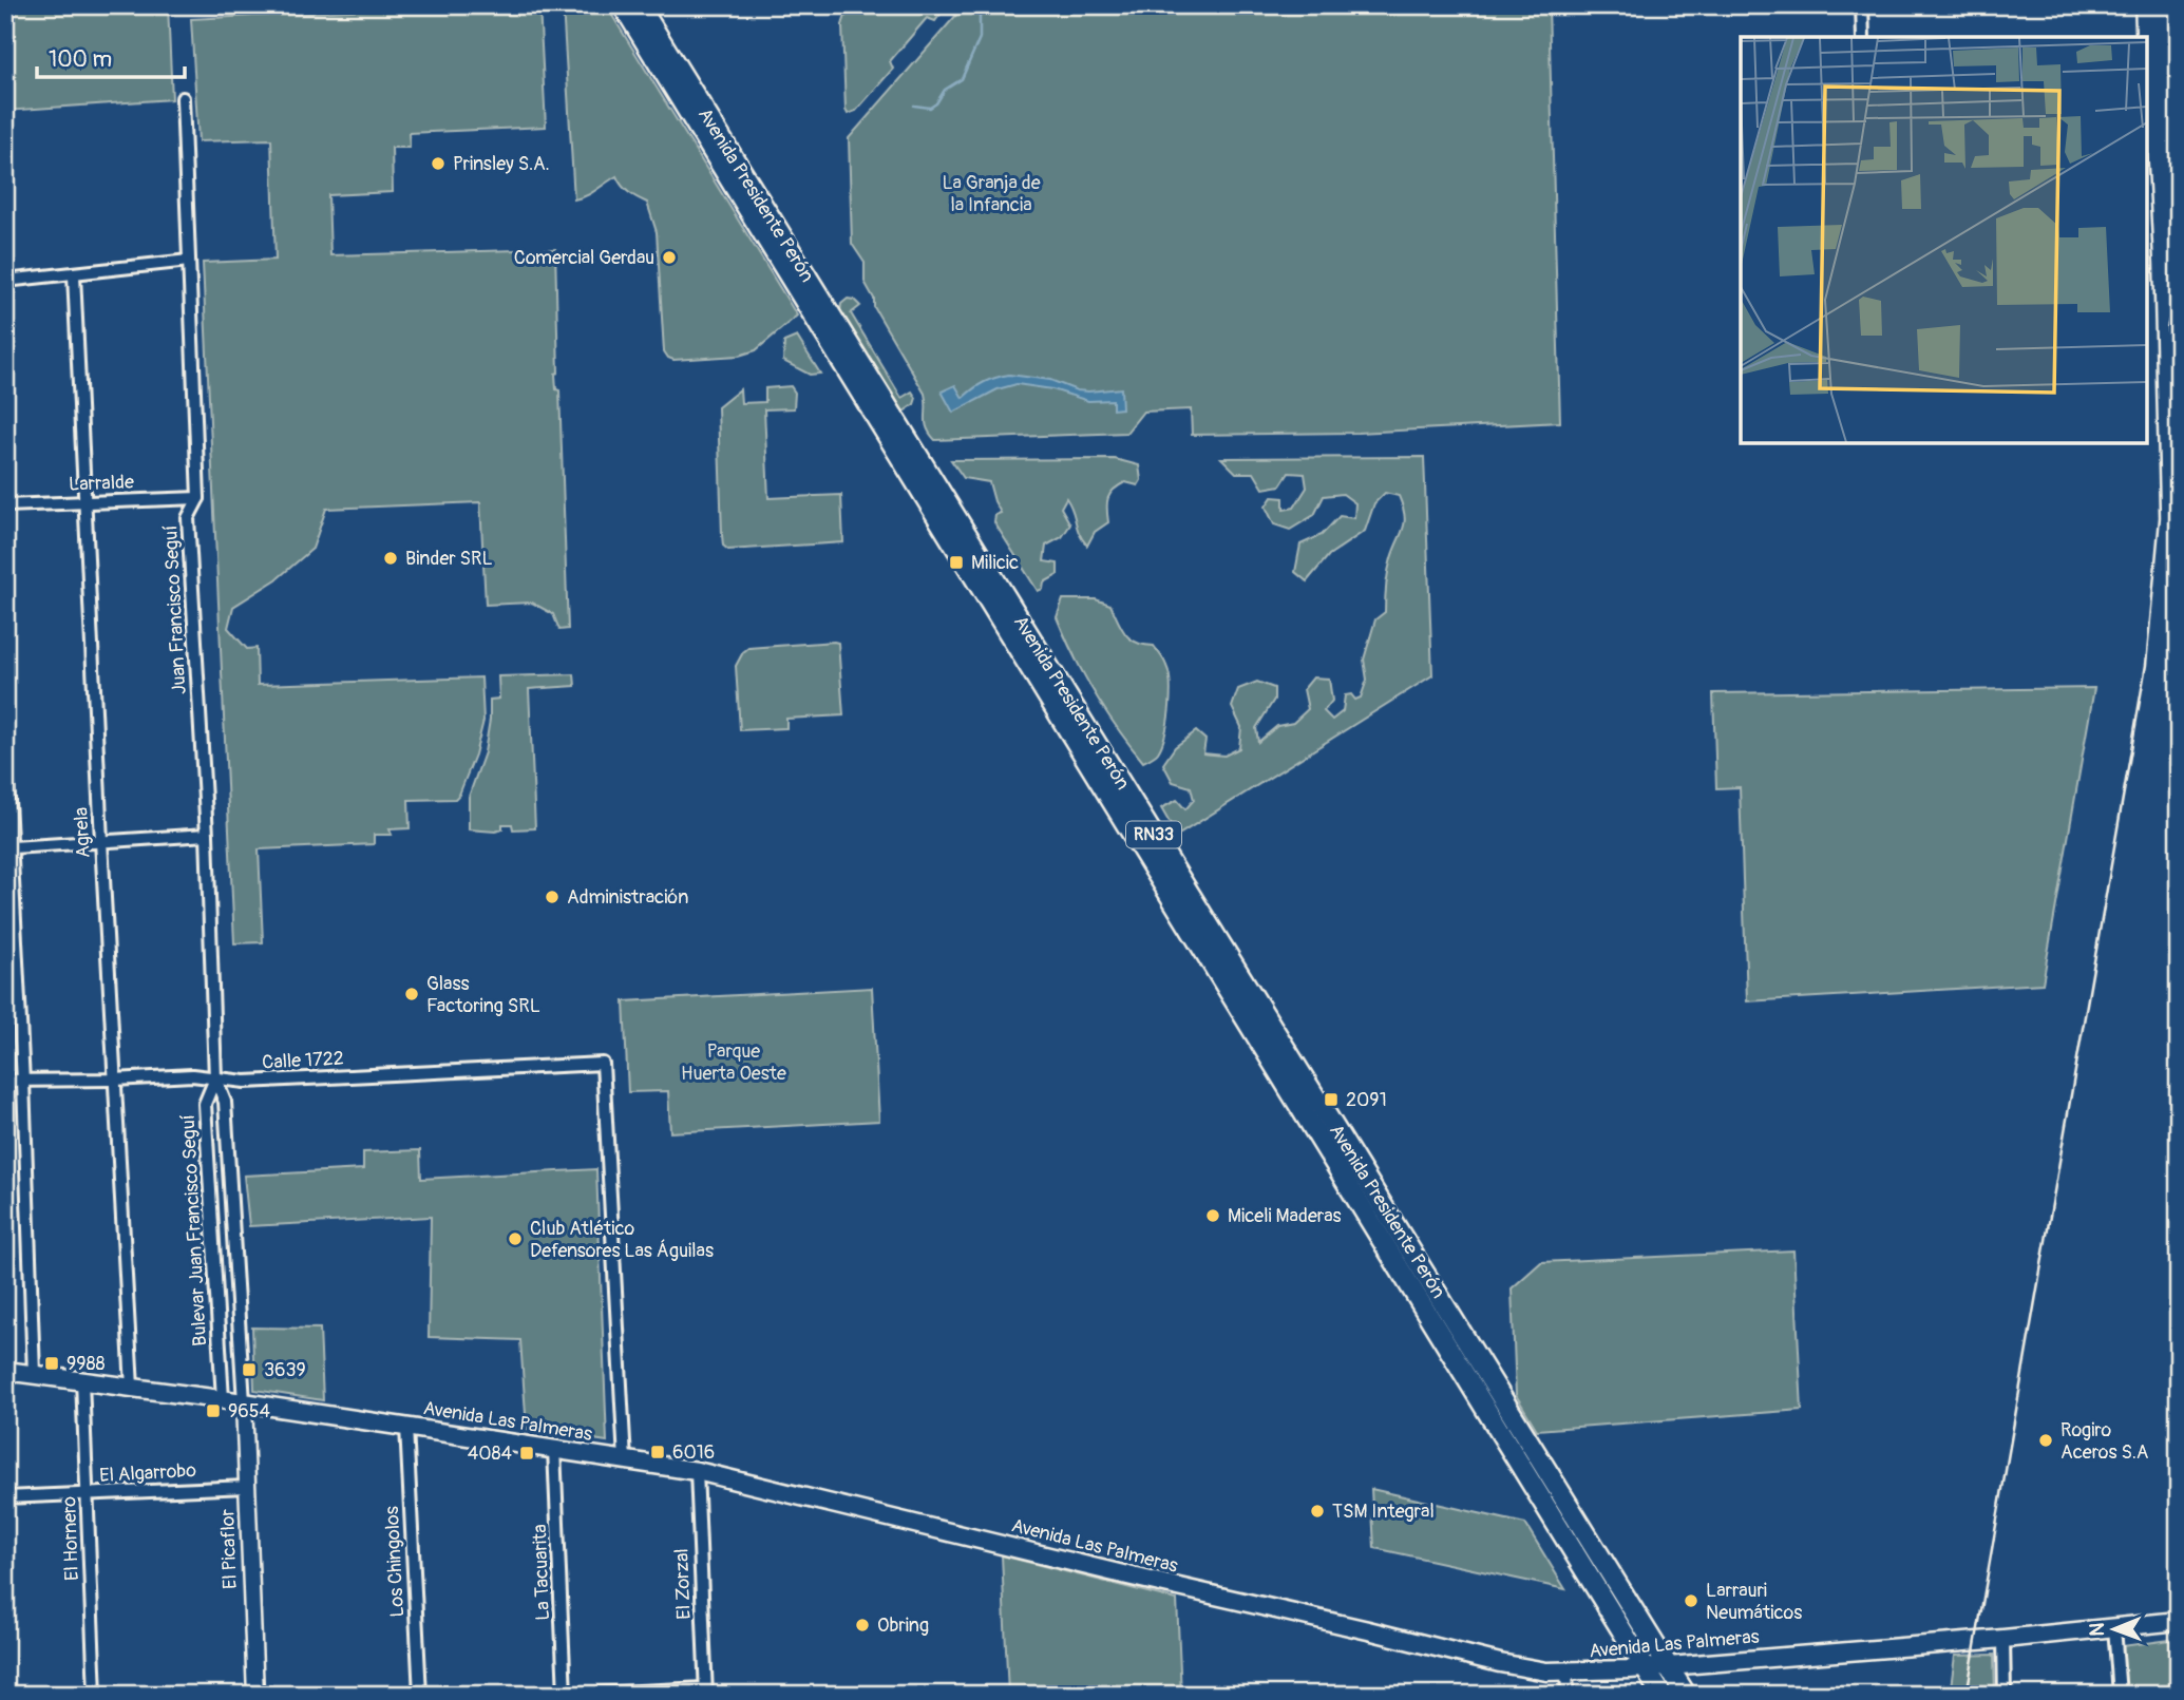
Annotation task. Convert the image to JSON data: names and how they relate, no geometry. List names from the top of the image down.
{
  "streets": {
    "main road": ["Avenida Presidente Perón", "RN33", "Avenida Las Palmeras"],
    "street": [
      "Larralde",
      "Juan Francisco Seguí",
      "Agrela",
      "Calle 1722",
      "Bulevar Juan Francisco Seguí",
      "El Algarrobo",
      "El Hornero",
      "El Picaflor",
      "Los Chingolos",
      "La Tacuarita",
      "El Zorzal"
    ]
  },
  "crossings": [
    ["Avenida Presidente Perón", "RN33"],
    ["Avenida Presidente Perón", "Avenida Las Palmeras"],
    ["Larralde", "Juan Francisco Seguí"],
    ["Larralde", "Agrela"],
    ["Juan Francisco Seguí", "Calle 1722"],
    ["Juan Francisco Seguí", "Bulevar Juan Francisco Seguí"],
    ["Agrela", "Calle 1722"],
    ["Agrela", "Avenida Las Palmeras"],
    ["RN33", "Avenida Las Palmeras"],
    ["Calle 1722", "Bulevar Juan Francisco Seguí"],
    ["Calle 1722", "Avenida Las Palmeras"],
    ["Bulevar Juan Francisco Seguí", "Avenida Las Palmeras"],
    ["Bulevar Juan Francisco Seguí", "El Picaflor"],
    ["Avenida Las Palmeras", "El Hornero"],
    ["Avenida Las Palmeras", "El Picaflor"],
    ["Avenida Las Palmeras", "Los Chingolos"],
    ["Avenida Las Palmeras", "La Tacuarita"],
    ["Avenida Las Palmeras", "El Zorzal"],
    ["El Algarrobo", "El Hornero"],
    ["El Algarrobo", "El Picaflor"]
  ],
  "parks": ["La Granja de la Infancia", "Parque Huerta Oeste"],
  "places": {
    "other": [
      "Prinsley S.A.",
      "Comercial Gerdau",
      "Binder SRL",
      "Administración",
      "Glass Factoring SRL",
      "Miceli Maderas",
      "Club Atlético Defensores Las Águilas",
      "Rogiro Aceros S.A",
      "TSM Integral",
      "Larrauri Neumáticos",
      "Obring"
    ],
    "transit": [
      "Milicic",
      "2091",
      "9988",
      "3639",
      "9654",
      "6016",
      "4084"
    ]
  },
  "scale_bar": "100 m",
  "north": "left"
}
